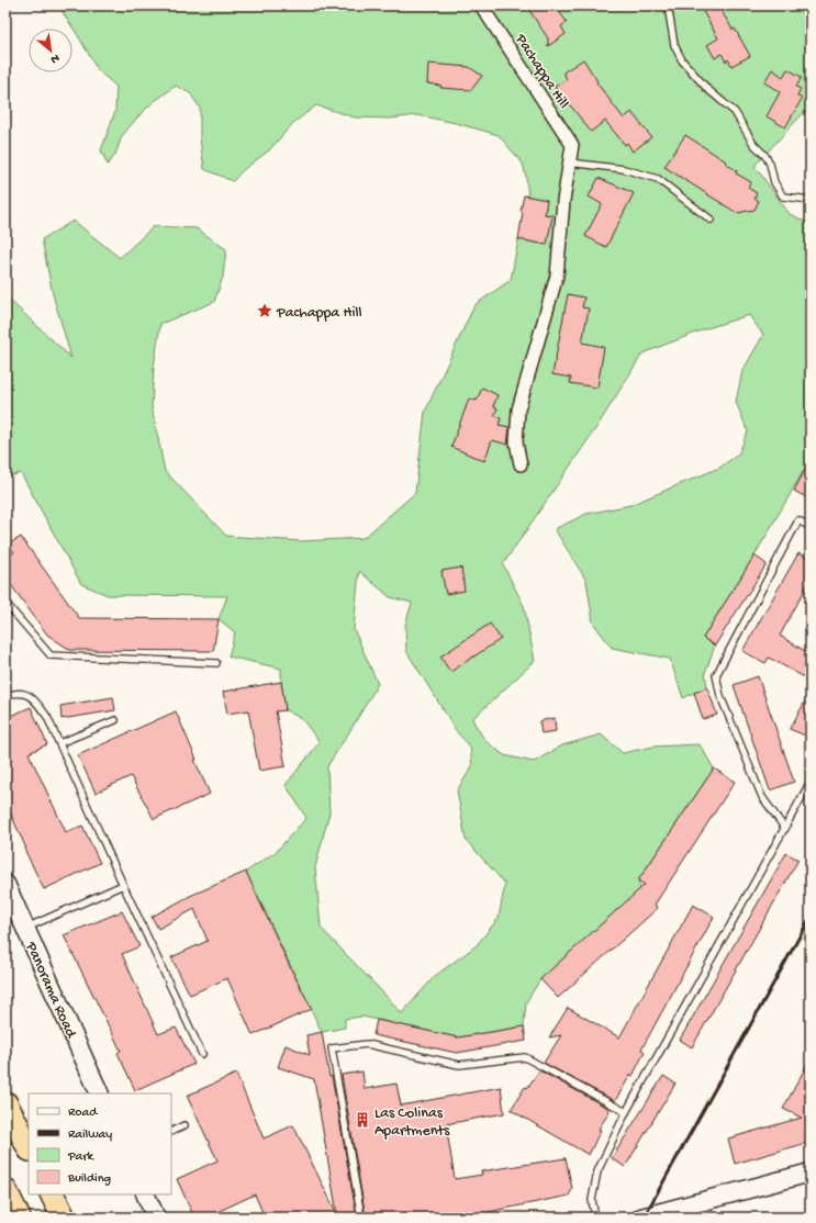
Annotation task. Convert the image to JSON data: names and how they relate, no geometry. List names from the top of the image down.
{
  "streets": {
    "street": ["Pachappa Hill", "Panorama Road"]
  },
  "places": {
    "place": ["Pachappa Hill"],
    "building": ["Las Colinas Apartments"]
  },
  "legend": [
    "Road",
    "Railway",
    "Park",
    "Building"
  ],
  "north": "bottom right"
}
